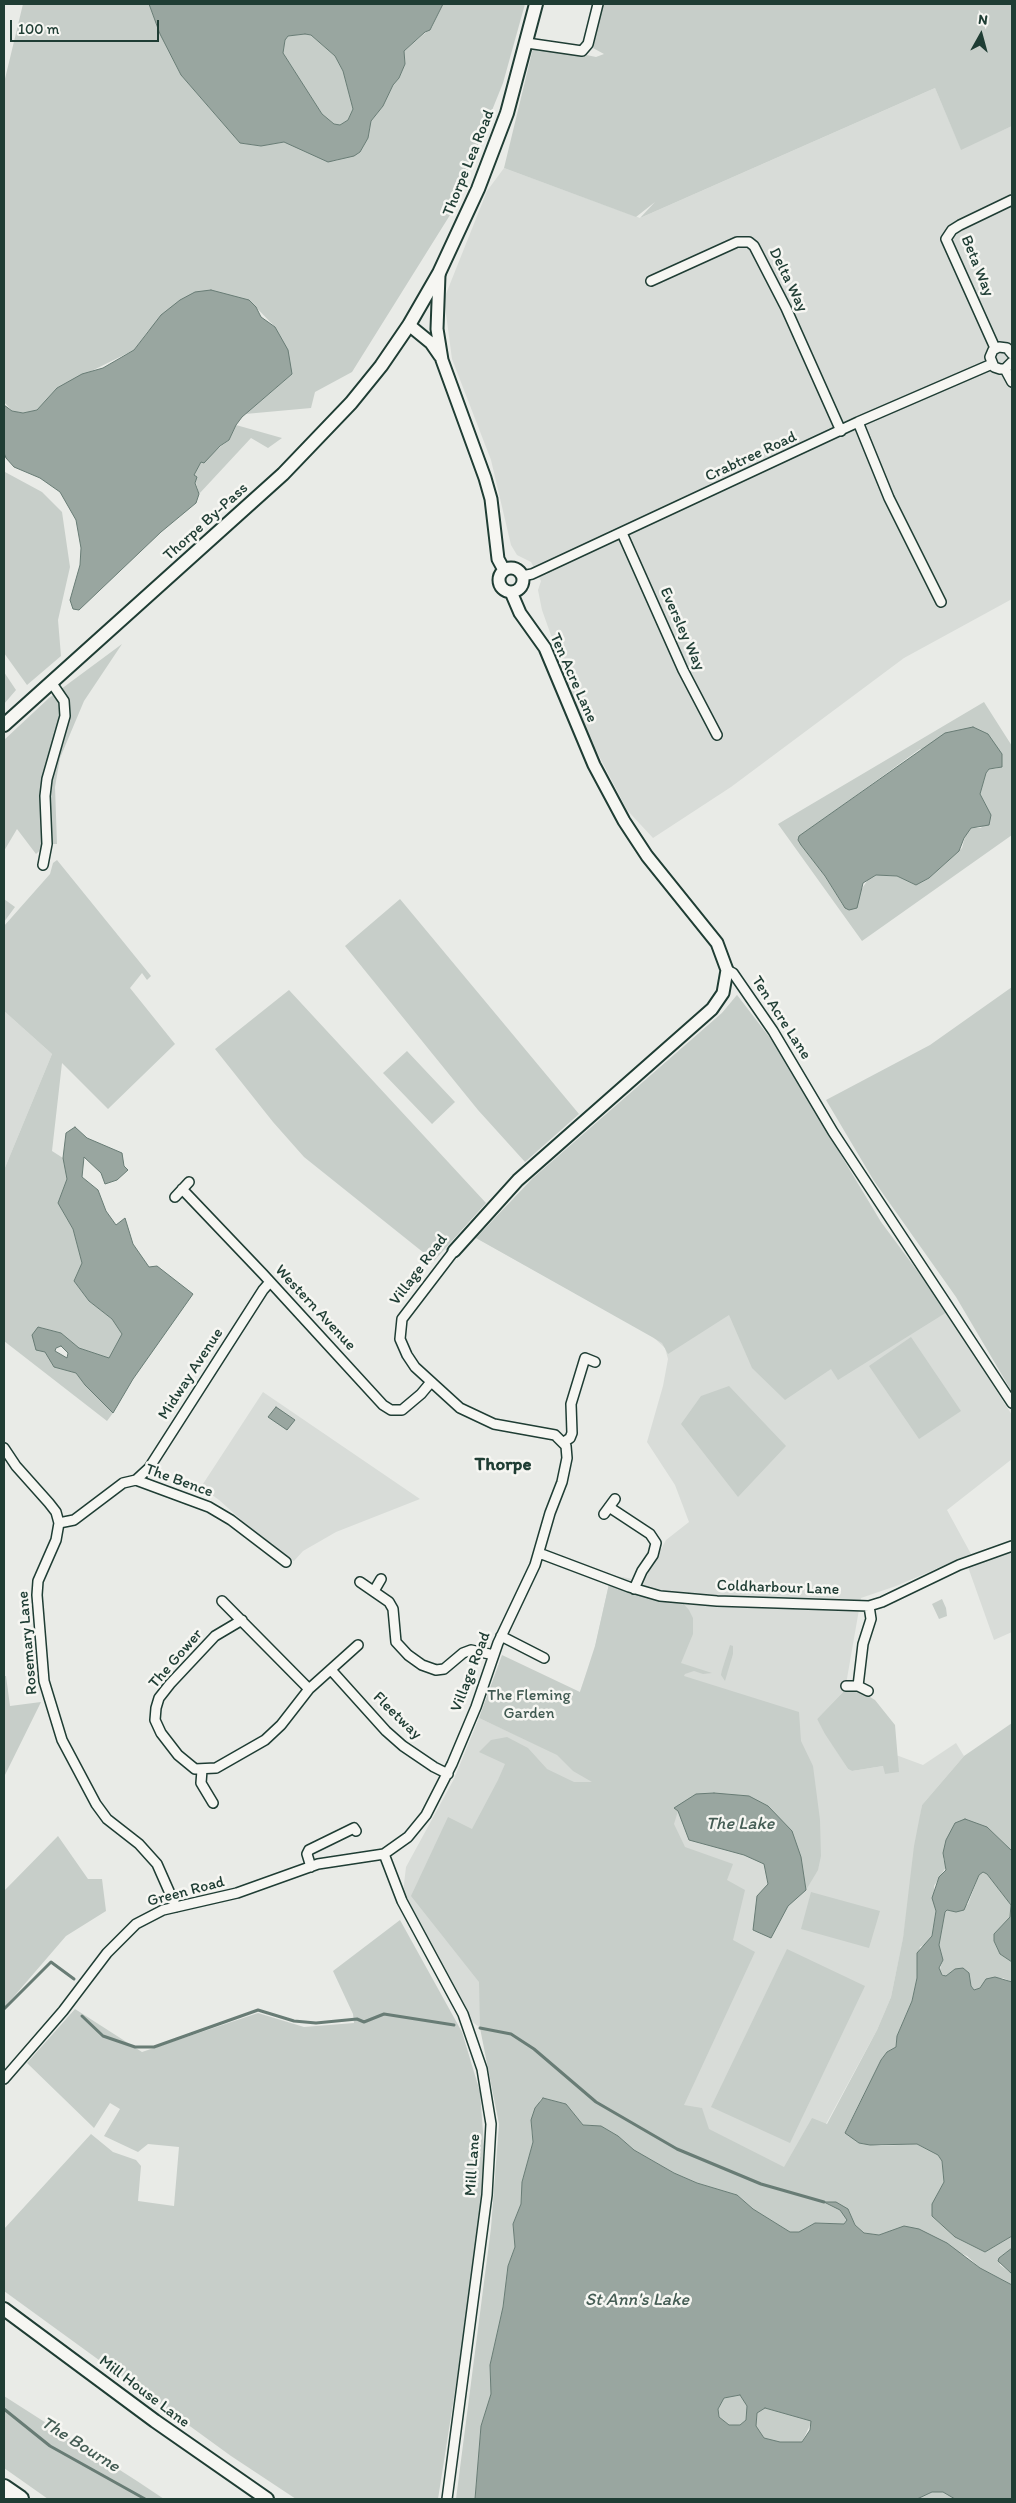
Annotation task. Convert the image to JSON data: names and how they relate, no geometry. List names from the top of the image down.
{
  "streets": {
    "main road": ["Thorpe Lea Road", "Thorpe By-Pass", "Mill House Lane"],
    "street": [
      "Beta Way",
      "Delta Way",
      "Crabtree Road",
      "Eversley Way",
      "Ten Acre Lane",
      "Village Road",
      "Western Avenue",
      "Midway Avenue",
      "The Bence",
      "Coldharbour Lane",
      "Rosemary Lane",
      "The Gower",
      "Fleetway",
      "Green Road",
      "Mill Lane"
    ]
  },
  "crossings": [
    ["Thorpe Lea Road", "Thorpe By-Pass"],
    ["Delta Way", "Crabtree Road"],
    ["Crabtree Road", "Eversley Way"],
    ["Crabtree Road", "Ten Acre Lane"],
    ["Ten Acre Lane", "Village Road"],
    ["Village Road", "Western Avenue"],
    ["Village Road", "Coldharbour Lane"],
    ["Village Road", "Fleetway"],
    ["Village Road", "Green Road"],
    ["Village Road", "Mill Lane"],
    ["Western Avenue", "Midway Avenue"],
    ["Midway Avenue", "The Bence"],
    ["The Bence", "Rosemary Lane"],
    ["Rosemary Lane", "Green Road"],
    ["Green Road", "Mill Lane"]
  ],
  "districts": ["Thorpe"],
  "water": ["The Lake", "St Ann's Lake", "The Bourne"],
  "parks": ["The Fleming Garden"],
  "scale_bar": "100 m",
  "north": "top"
}
